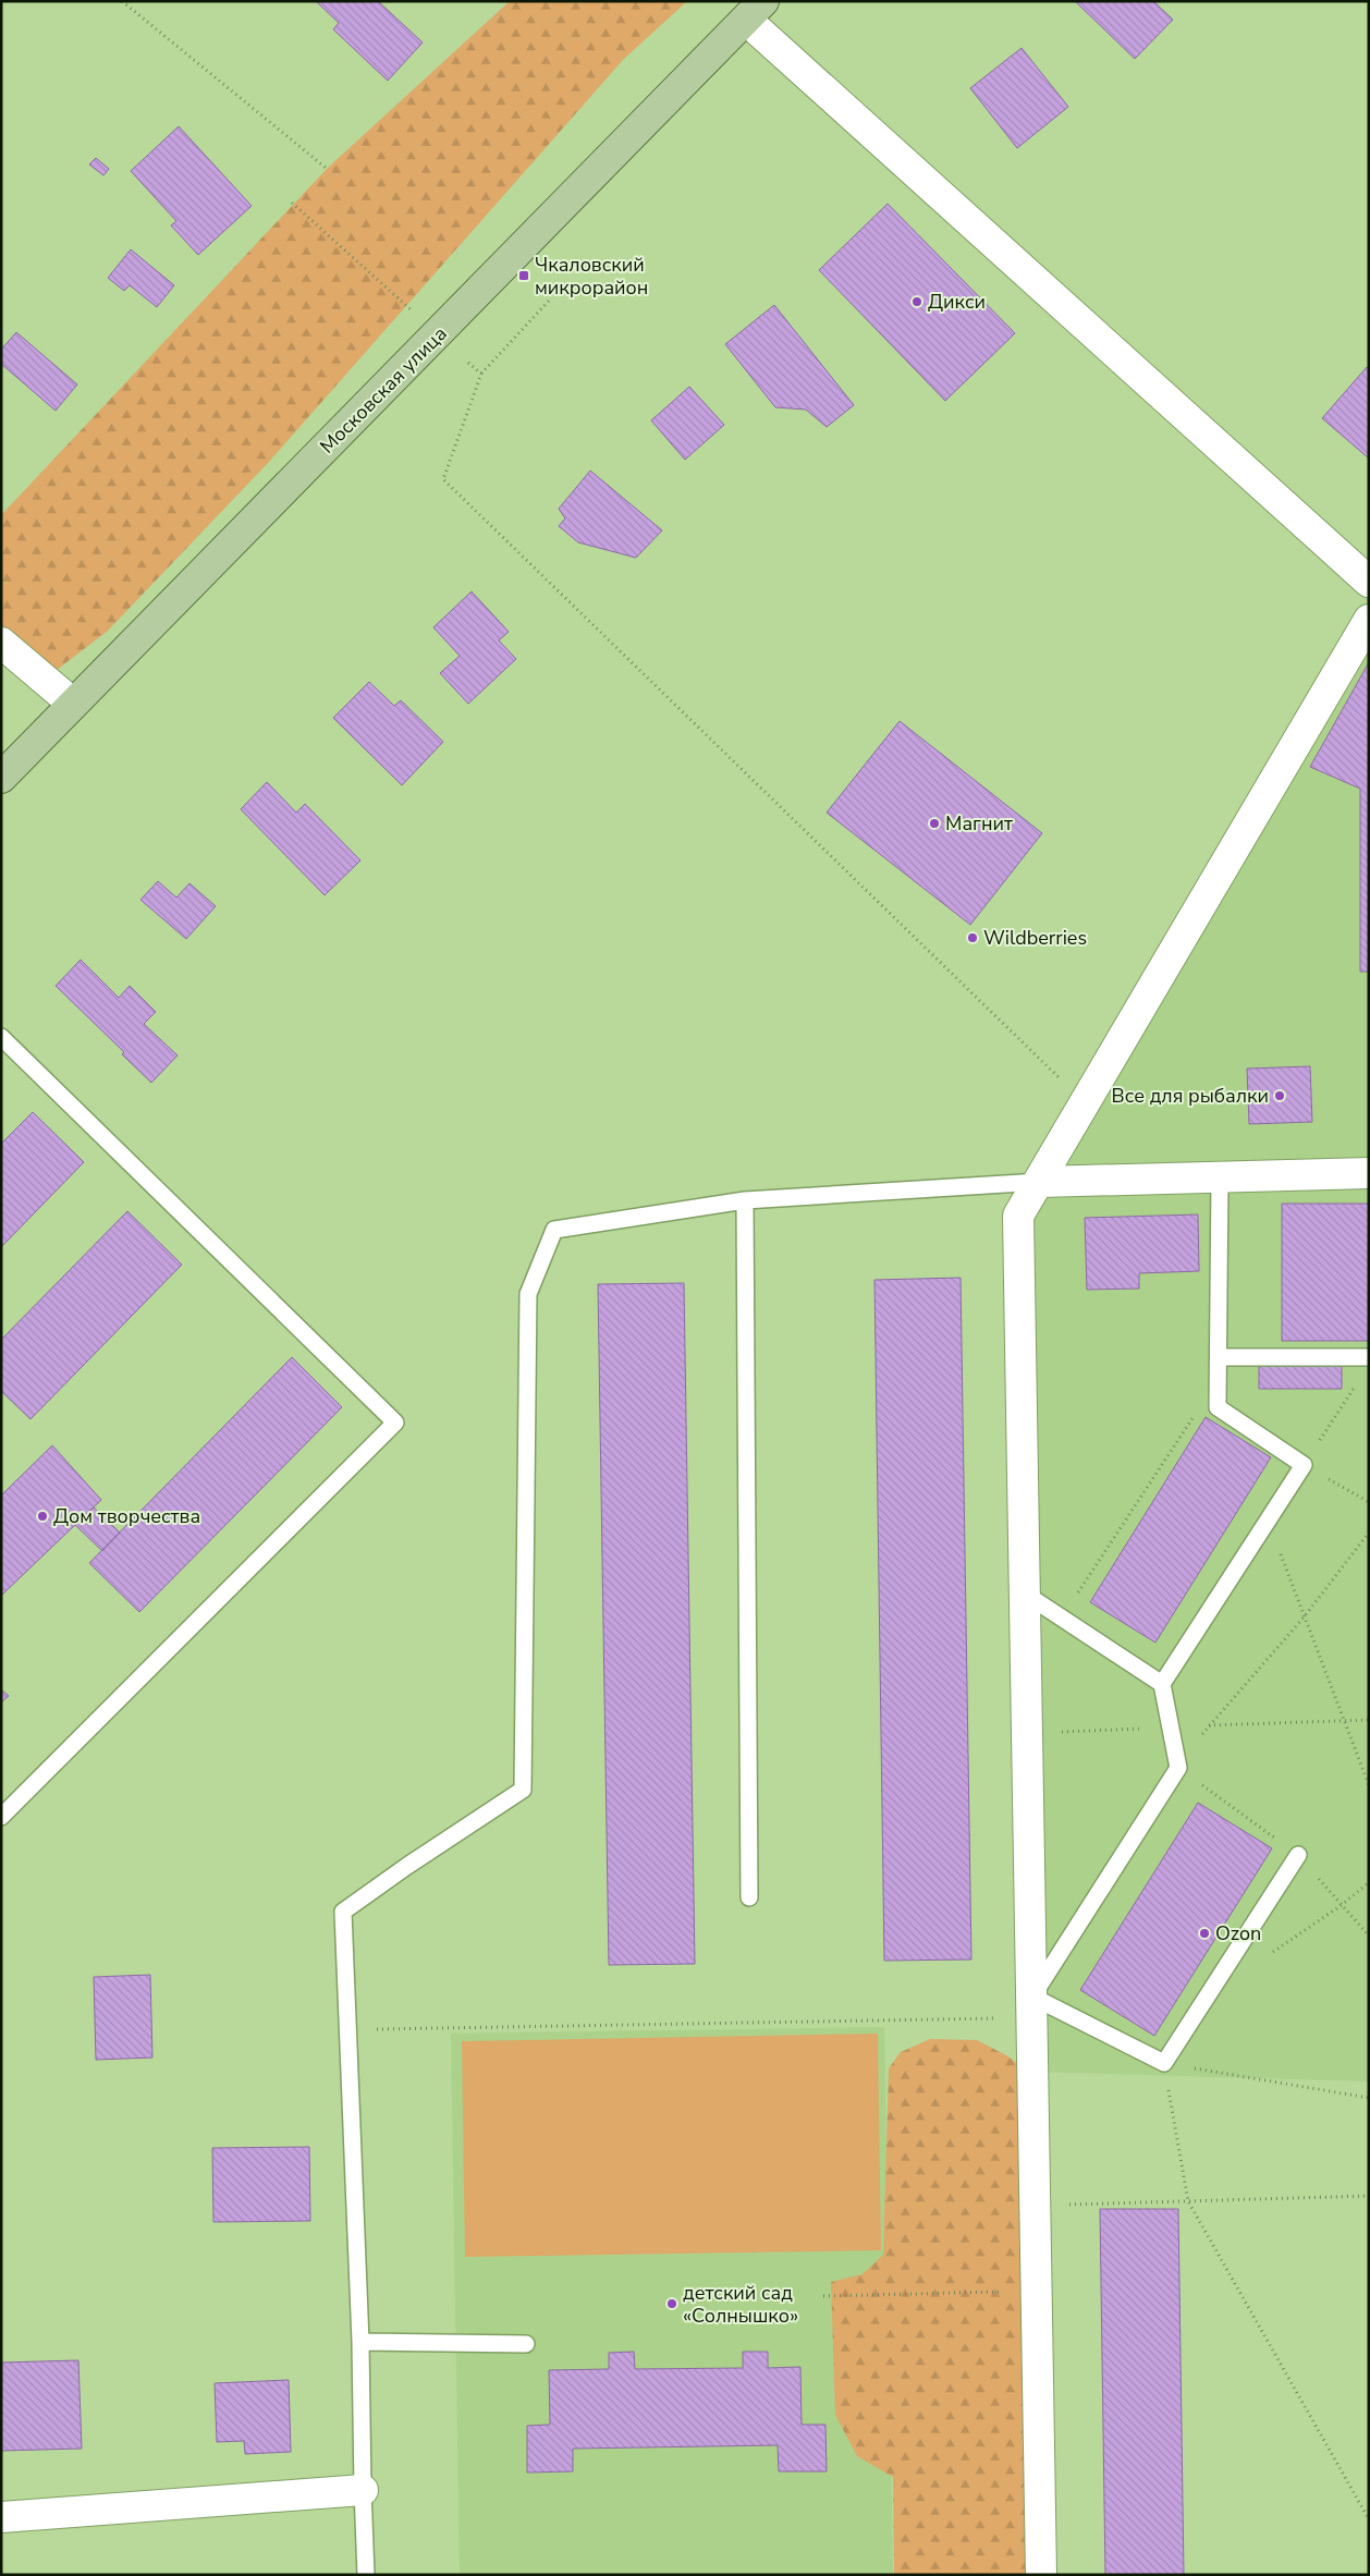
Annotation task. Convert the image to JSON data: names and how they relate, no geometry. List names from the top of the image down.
{
  "streets": {
    "main road": ["Московская улица"]
  },
  "places": {
    "transit": ["Чкаловский микрорайон"],
    "other": [
      "Дикси",
      "Магнит",
      "Wildberries",
      "Все для рыбалки",
      "Дом творчества",
      "Ozon",
      "детский сад «Солнышко»"
    ]
  }
}
